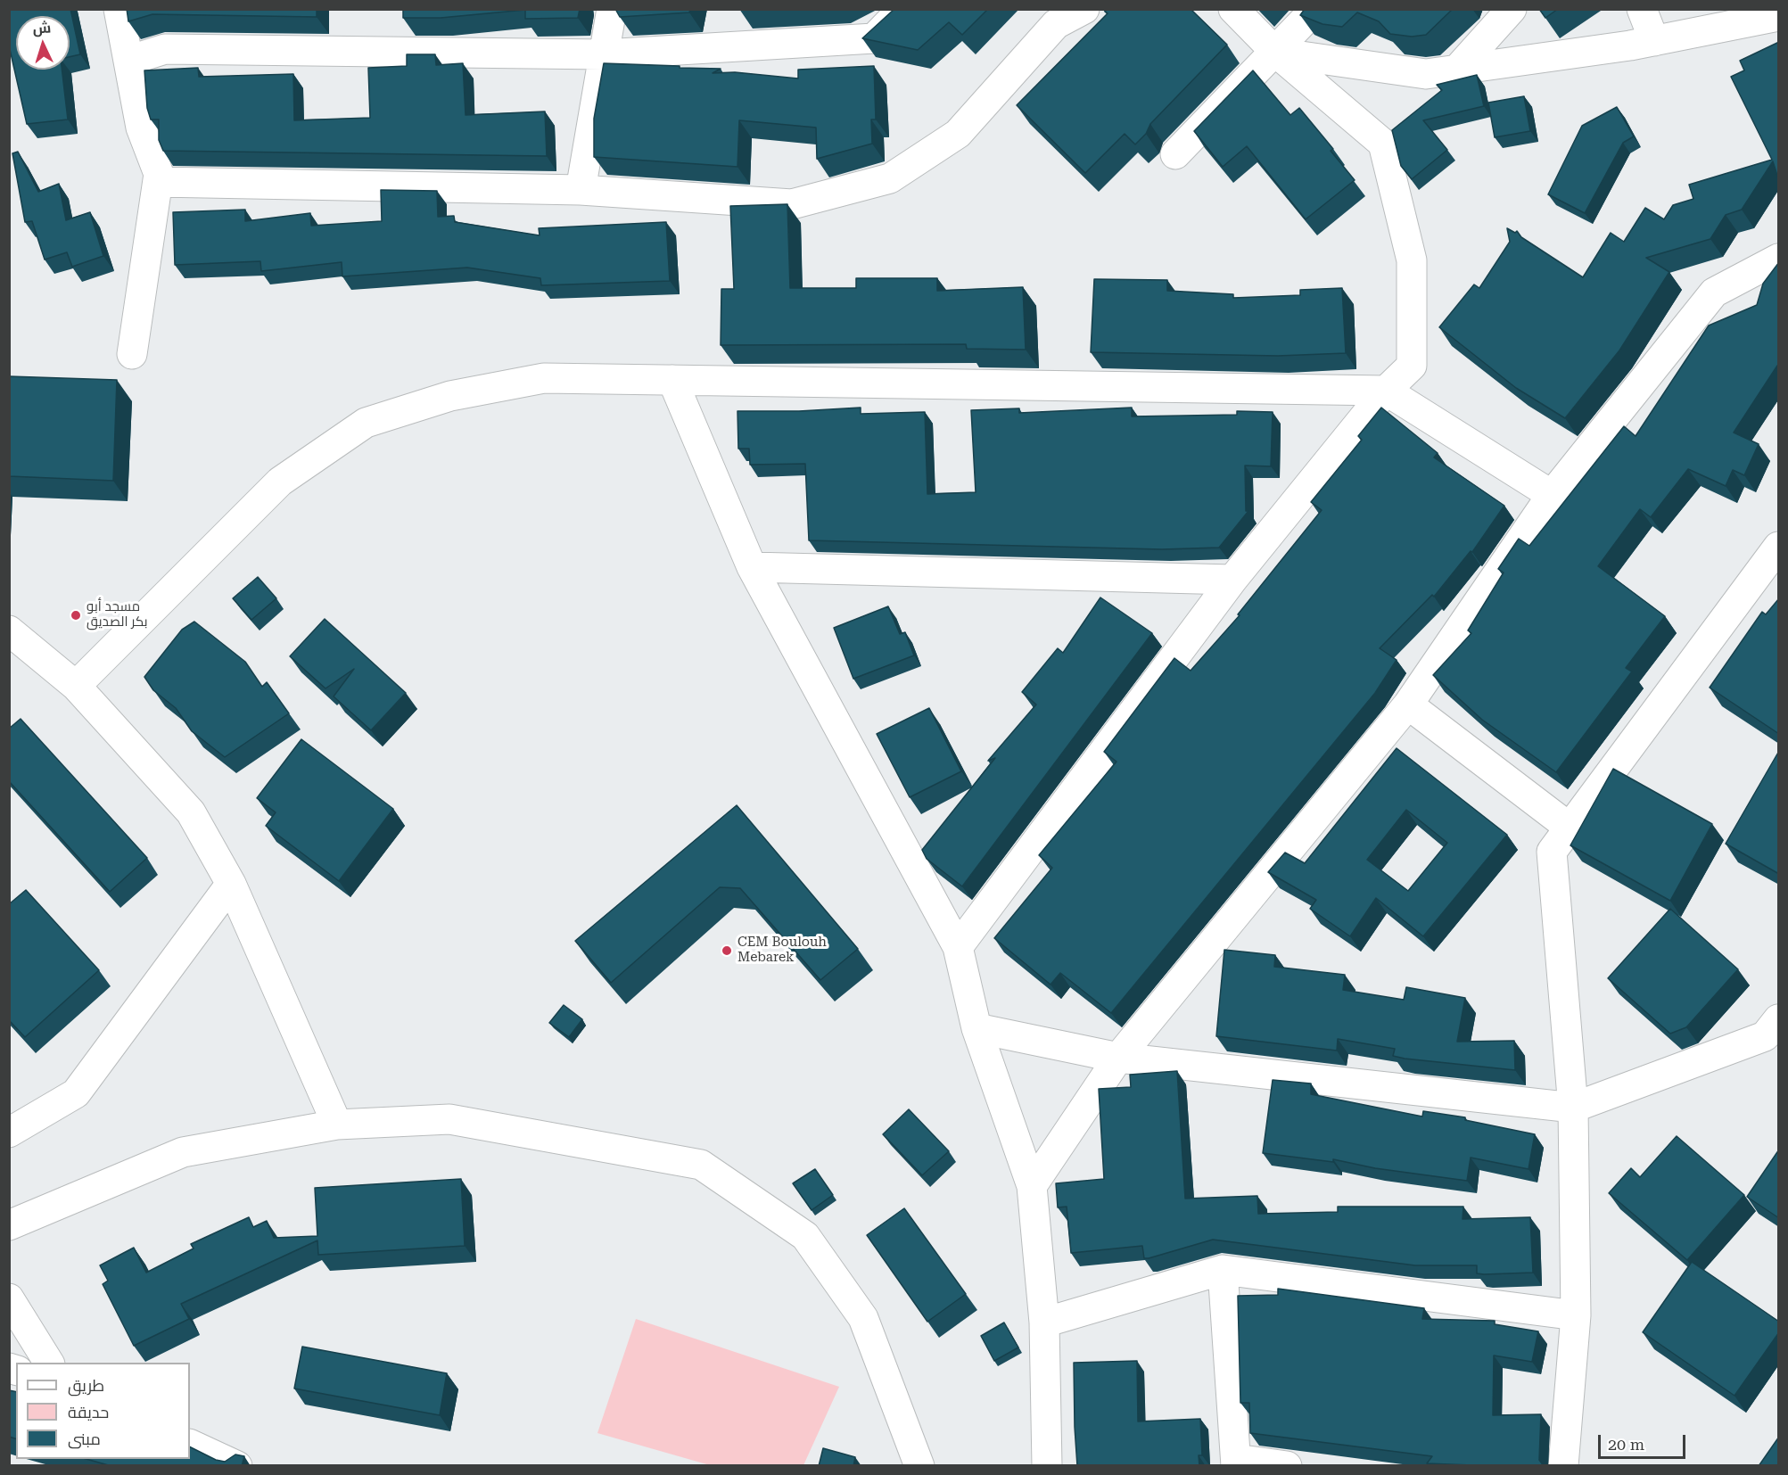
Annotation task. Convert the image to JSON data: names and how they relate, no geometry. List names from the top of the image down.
{
  "places": ["مسجد أبو بكر الصديق", "CEM Boulouh Mebarek"],
  "legend": ["طريق", "حديقة", "مبنى"],
  "scale_bar": "20 m",
  "north": "top"
}
